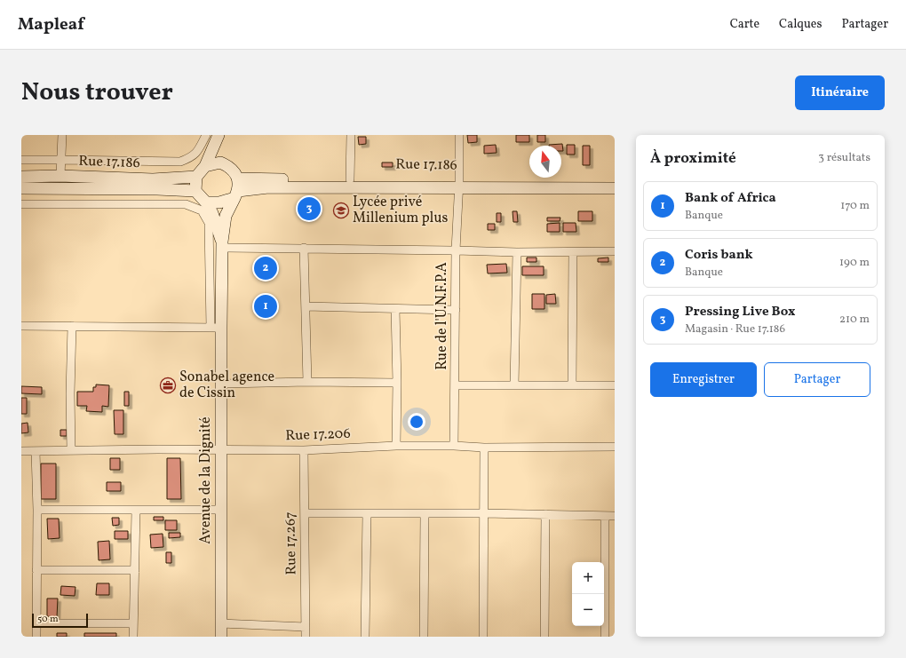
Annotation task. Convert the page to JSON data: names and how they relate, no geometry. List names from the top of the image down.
{
  "streets": {
    "main road": ["Rue 17.186", "Avenue de la Dignité"],
    "street": ["Rue de l'U.N.F.P.A", "Rue 17.206", "Rue 17.267"]
  },
  "crossings": [
    ["Rue 17.186", "Rue de l'U.N.F.P.A"],
    ["Rue 17.186", "Avenue de la Dignité"],
    ["Rue de l'U.N.F.P.A", "Rue 17.206"],
    ["Rue 17.206", "Avenue de la Dignité"],
    ["Rue 17.206", "Rue 17.267"]
  ],
  "places": {
    "school or university": ["Lycée privé Millenium plus"],
    "office": ["Sonabel agence de Cissin"]
  },
  "scale_bar": "50 m",
  "north": "top",
  "page": {
    "header": "Mapleaf",
    "nav": ["Carte", "Calques", "Partager"],
    "title": "Nous trouver",
    "buttons": [
      "Itinéraire",
      ["Enregistrer", "Partager"]
    ],
    "heading": ["À proximité", "3 résultats"],
    "list": [
      {
        "mark": "1",
        "name": "Bank of Africa",
        "note": "Banque",
        "value": "170 m"
      },
      {
        "mark": "2",
        "name": "Coris bank",
        "note": "Banque",
        "value": "190 m"
      },
      {
        "mark": "3",
        "name": "Pressing Live Box",
        "note": "Magasin · Rue 17.186",
        "value": "210 m"
      }
    ],
    "pins": ["3", "2", "1"],
    "map_buttons": ["+", "−"],
    "scale": "50 m"
  }
}
